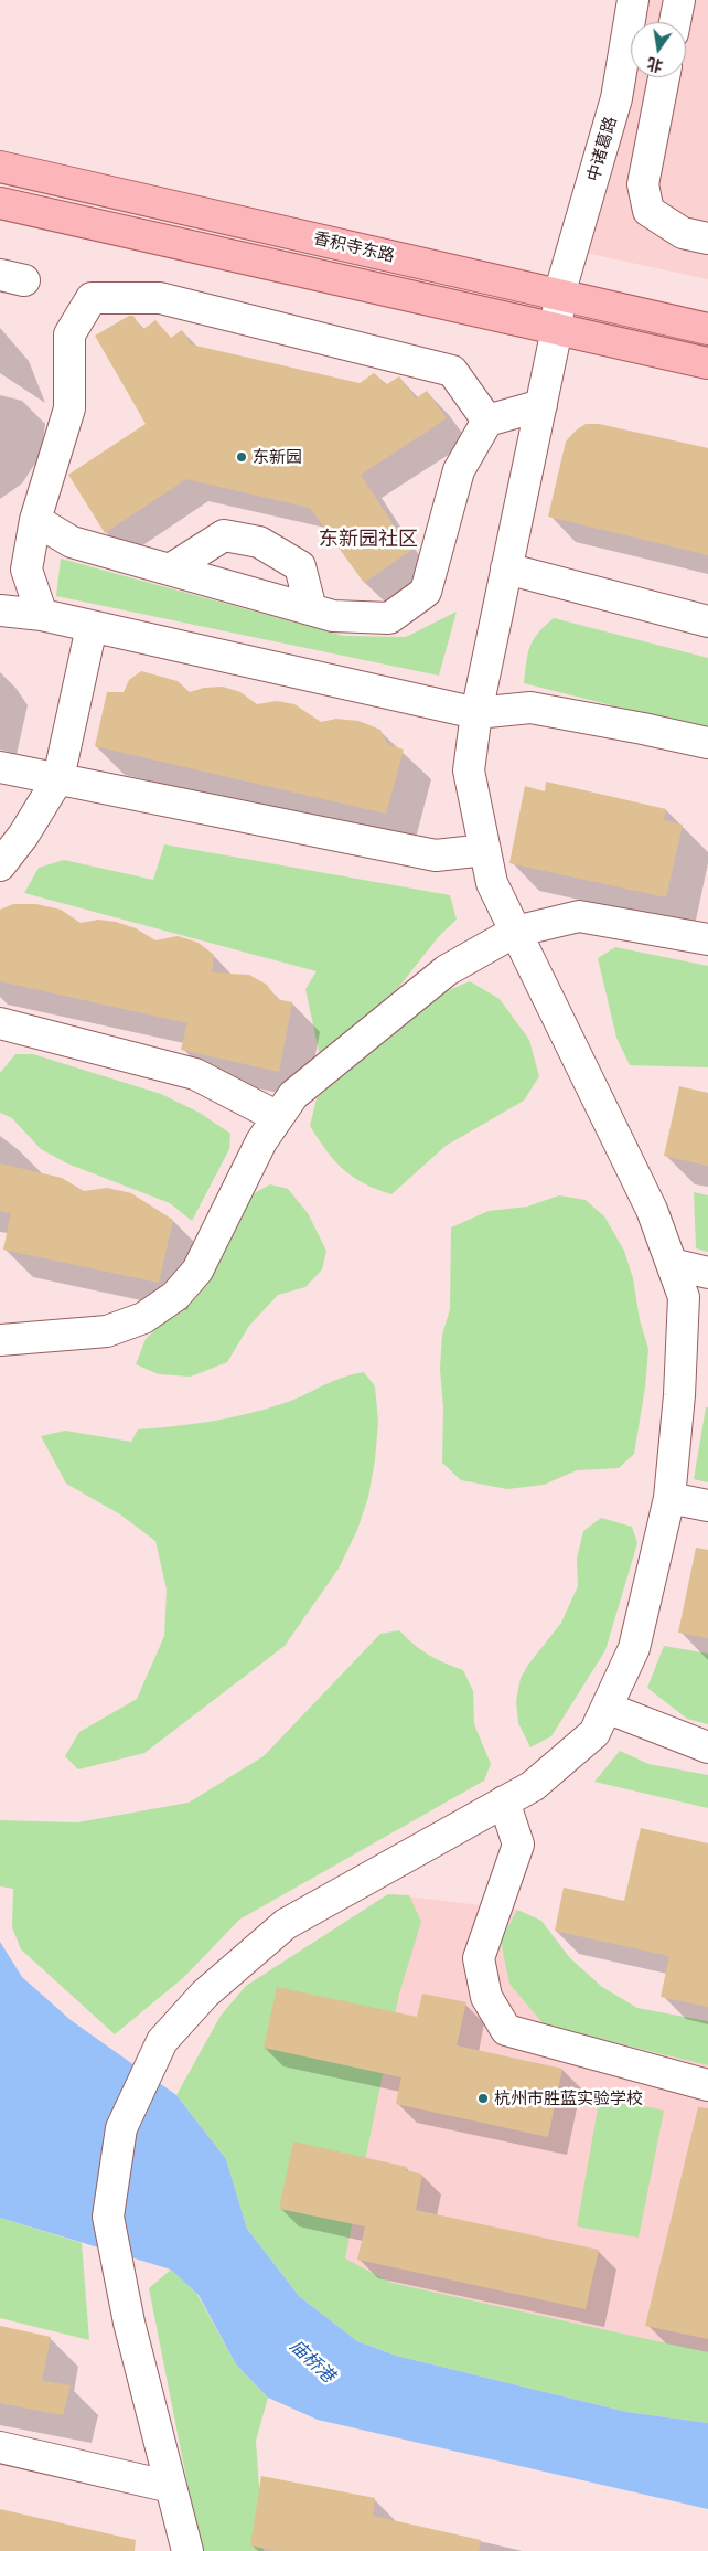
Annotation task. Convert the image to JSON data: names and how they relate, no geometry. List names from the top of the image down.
{
  "streets": {
    "main road": ["香积寺东路"],
    "street": ["中诸葛路"]
  },
  "crossings": [
    ["中诸葛路", "香积寺东路"]
  ],
  "districts": ["东新园社区"],
  "water": ["庙桥港"],
  "places": ["东新园", "杭州市胜蓝实验学校"],
  "north": "bottom"
}
